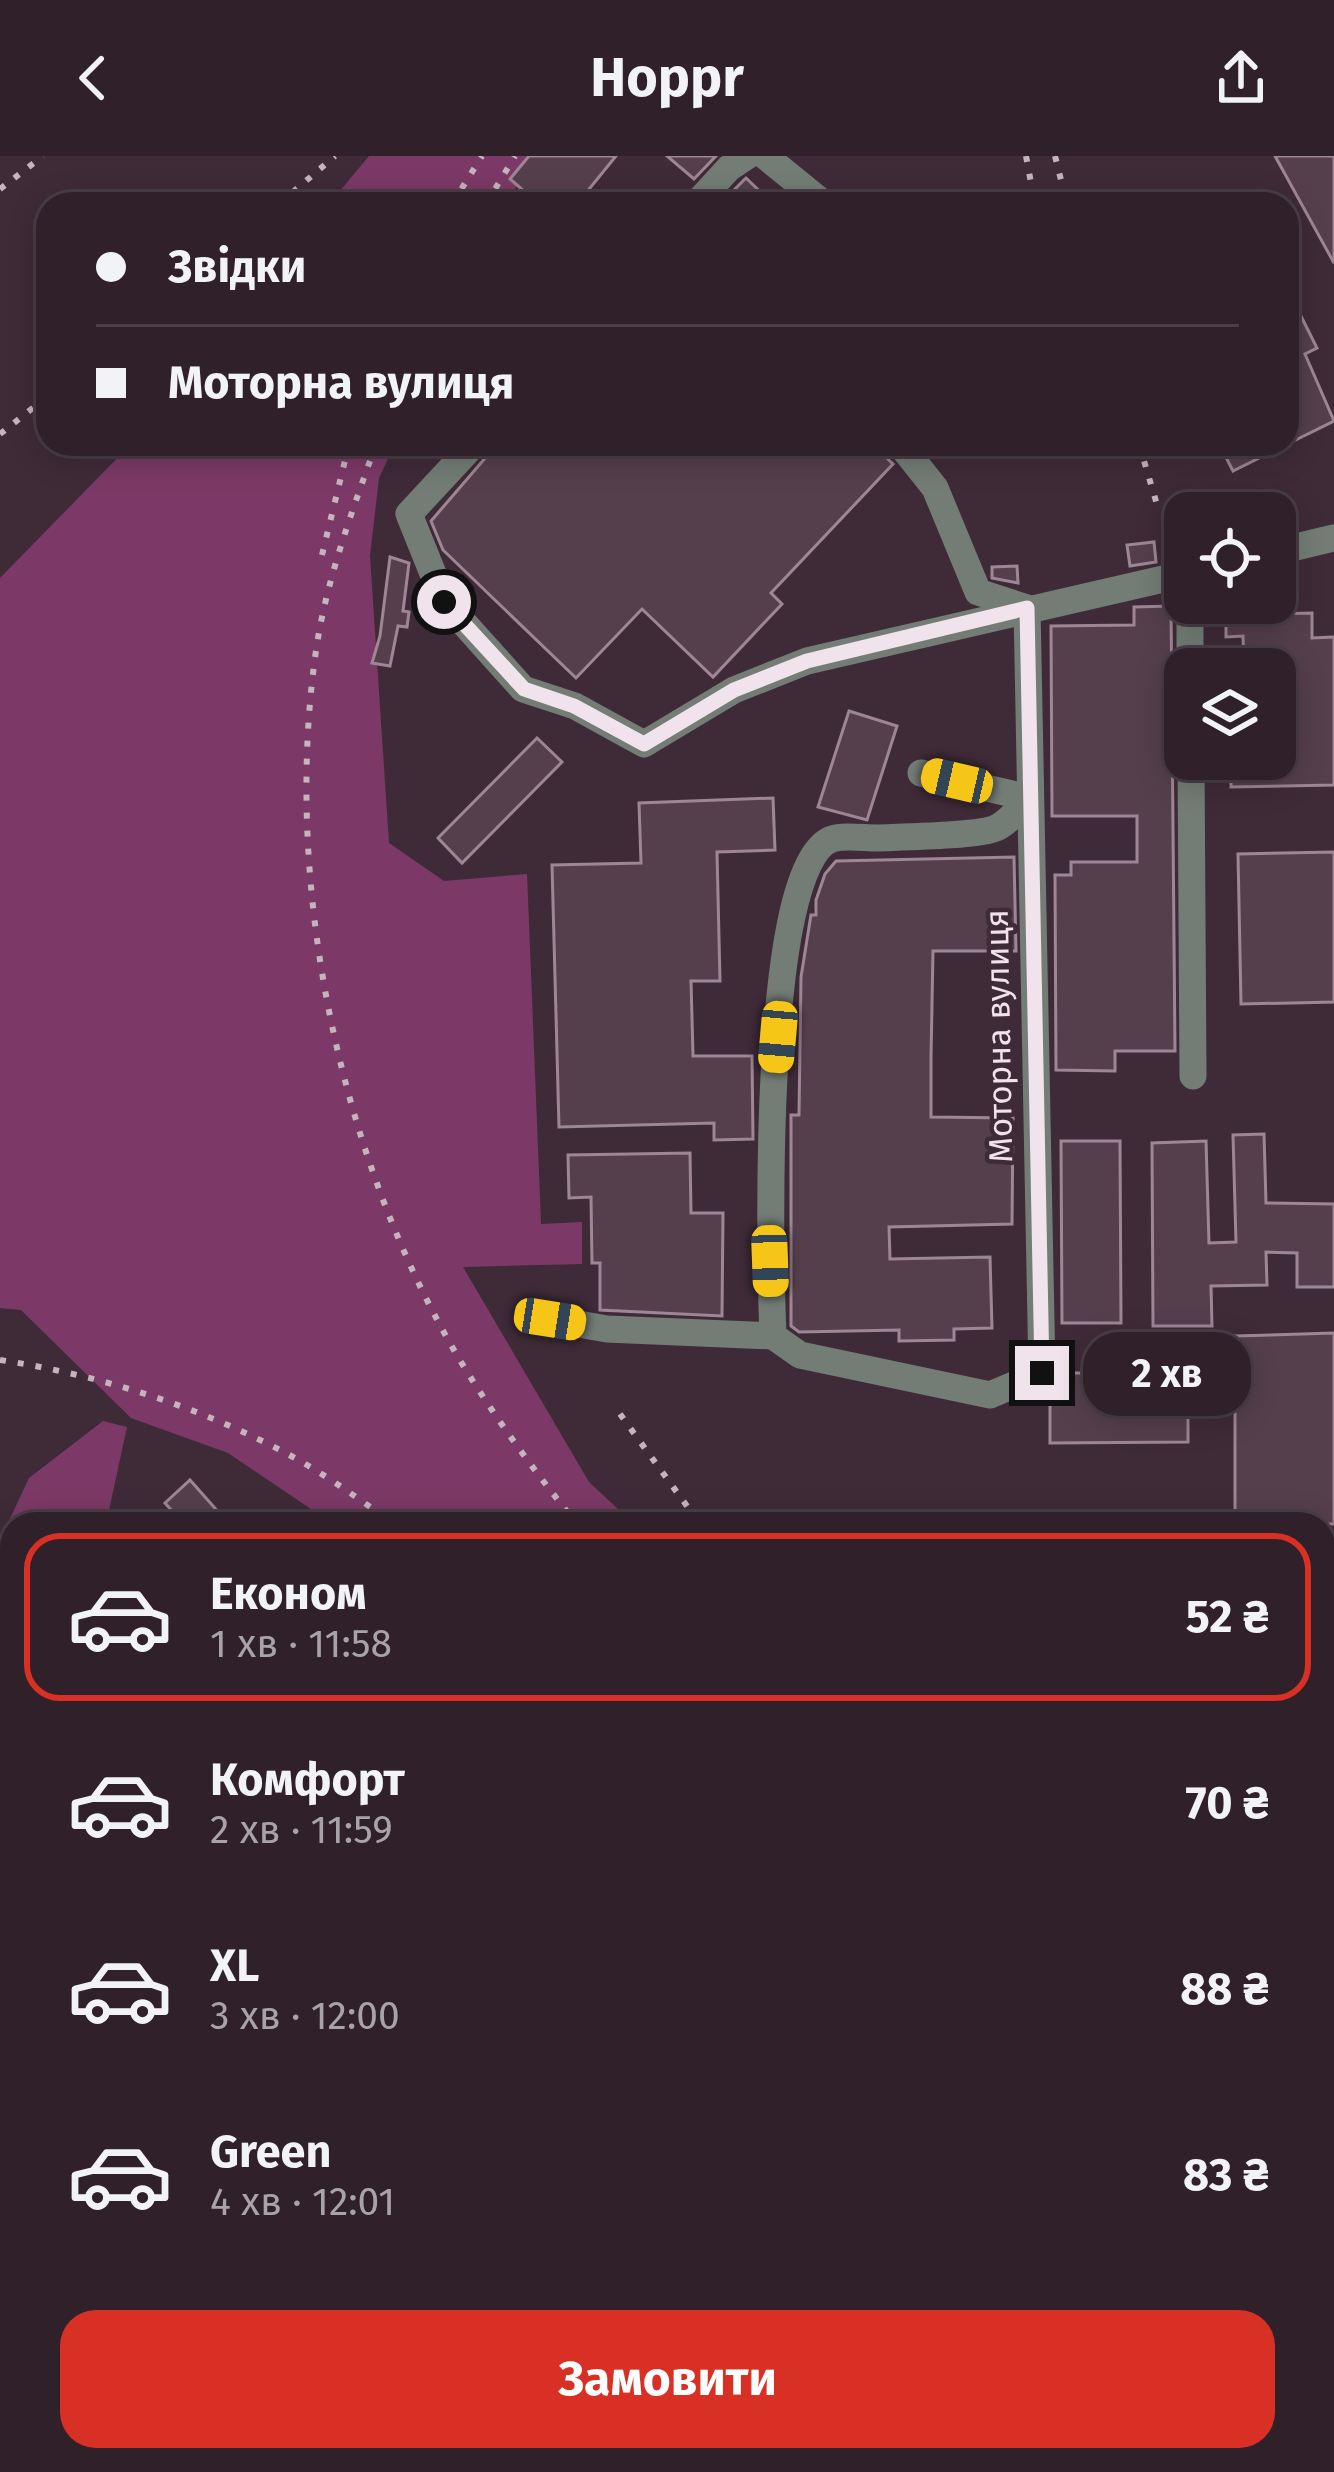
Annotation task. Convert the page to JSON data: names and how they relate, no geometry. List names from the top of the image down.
{
  "streets": {
    "lane": ["Моторна вулиця"]
  },
  "page": {
    "header": "Hoppr",
    "banner": ["Звідки", "Моторна вулиця"],
    "bubble": "2 хв",
    "list": [
      {
        "name": "Економ",
        "note": "1 хв · 11:58",
        "value": "52 ₴"
      },
      {
        "name": "Комфорт",
        "note": "2 хв · 11:59",
        "value": "70 ₴"
      },
      {
        "name": "XL",
        "note": "3 хв · 12:00",
        "value": "88 ₴"
      },
      {
        "name": "Green",
        "note": "4 хв · 12:01",
        "value": "83 ₴"
      }
    ],
    "buttons": "Замовити"
  }
}
